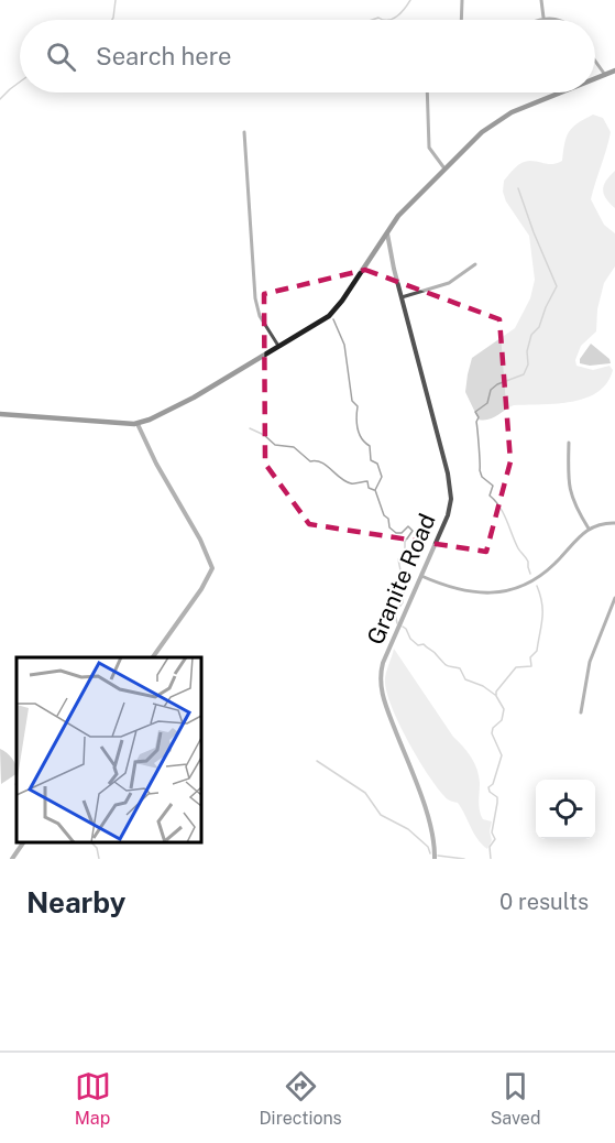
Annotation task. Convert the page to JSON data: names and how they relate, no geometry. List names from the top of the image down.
{
  "streets": {
    "street": ["Granite Road"]
  },
  "page": {
    "search": "Search here",
    "heading": ["Nearby", "0 results"],
    "nav": ["Map", "Directions", "Saved"]
  }
}
